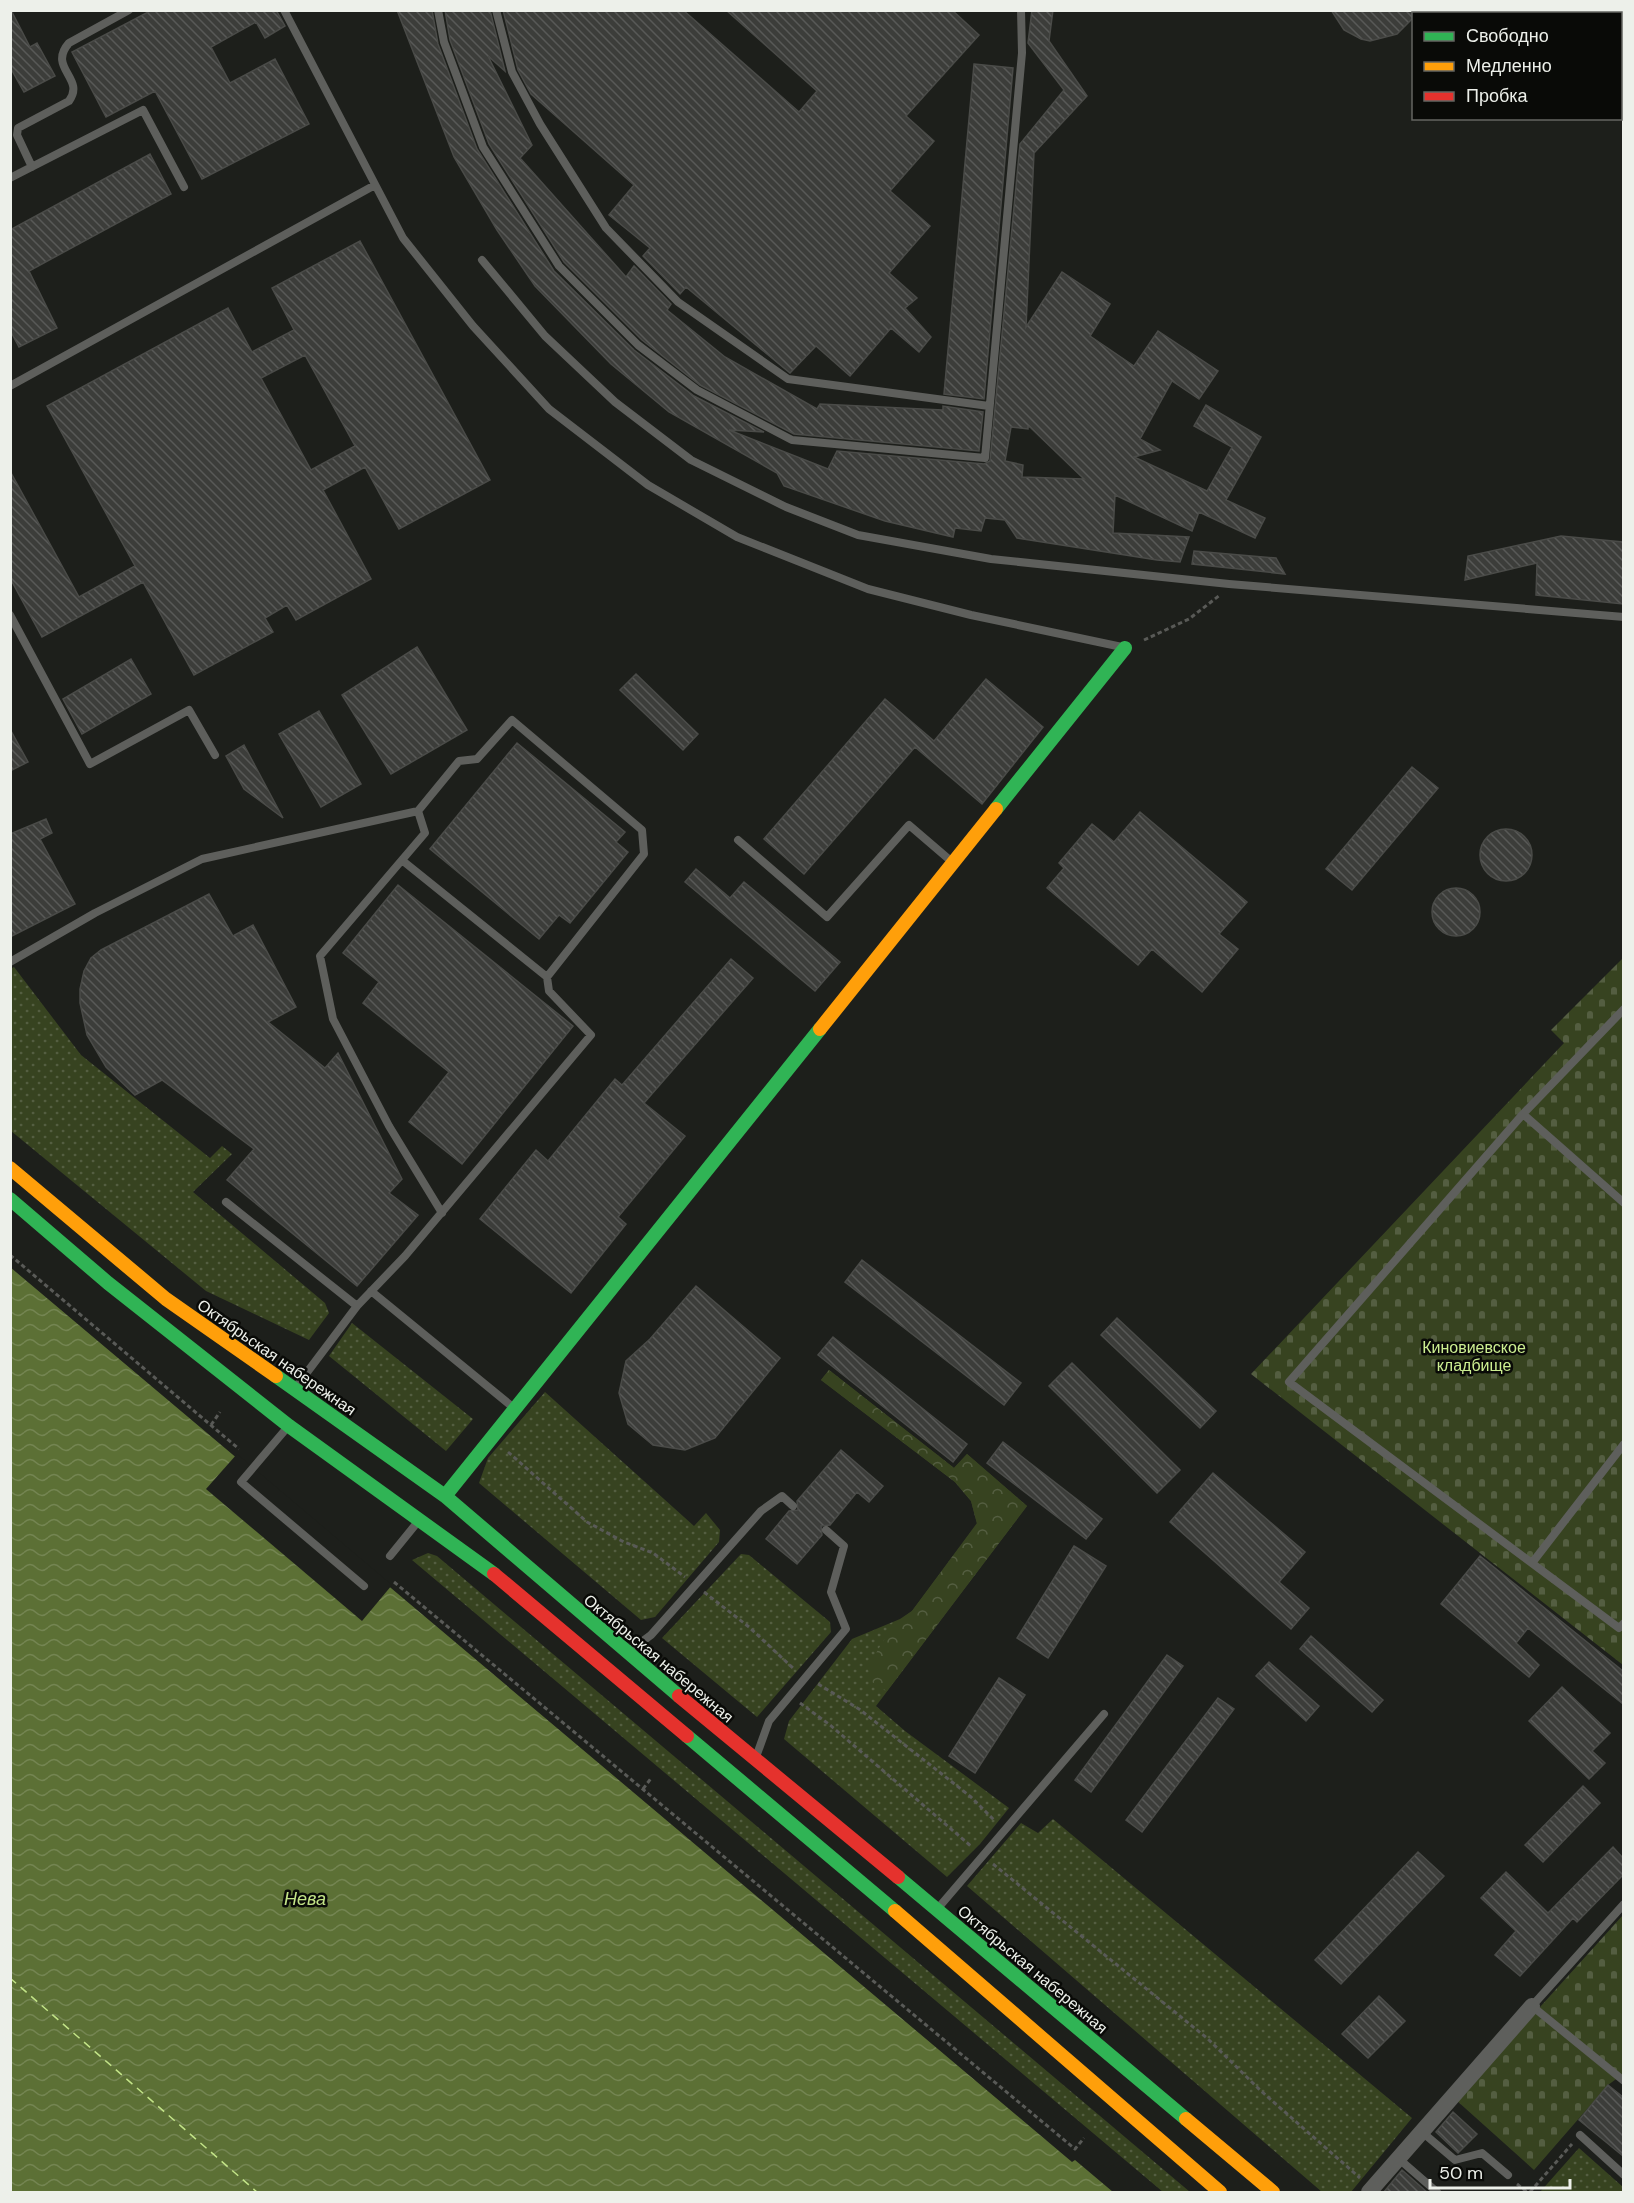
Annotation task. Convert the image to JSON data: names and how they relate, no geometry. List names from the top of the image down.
{
  "streets": {
    "main road": ["Октябрьская набережная"]
  },
  "water": ["Нева"],
  "parks": ["Киновиевское кладбище"],
  "legend": ["Свободно", "Медленно", "Пробка"],
  "scale_bar": "50 m"
}
